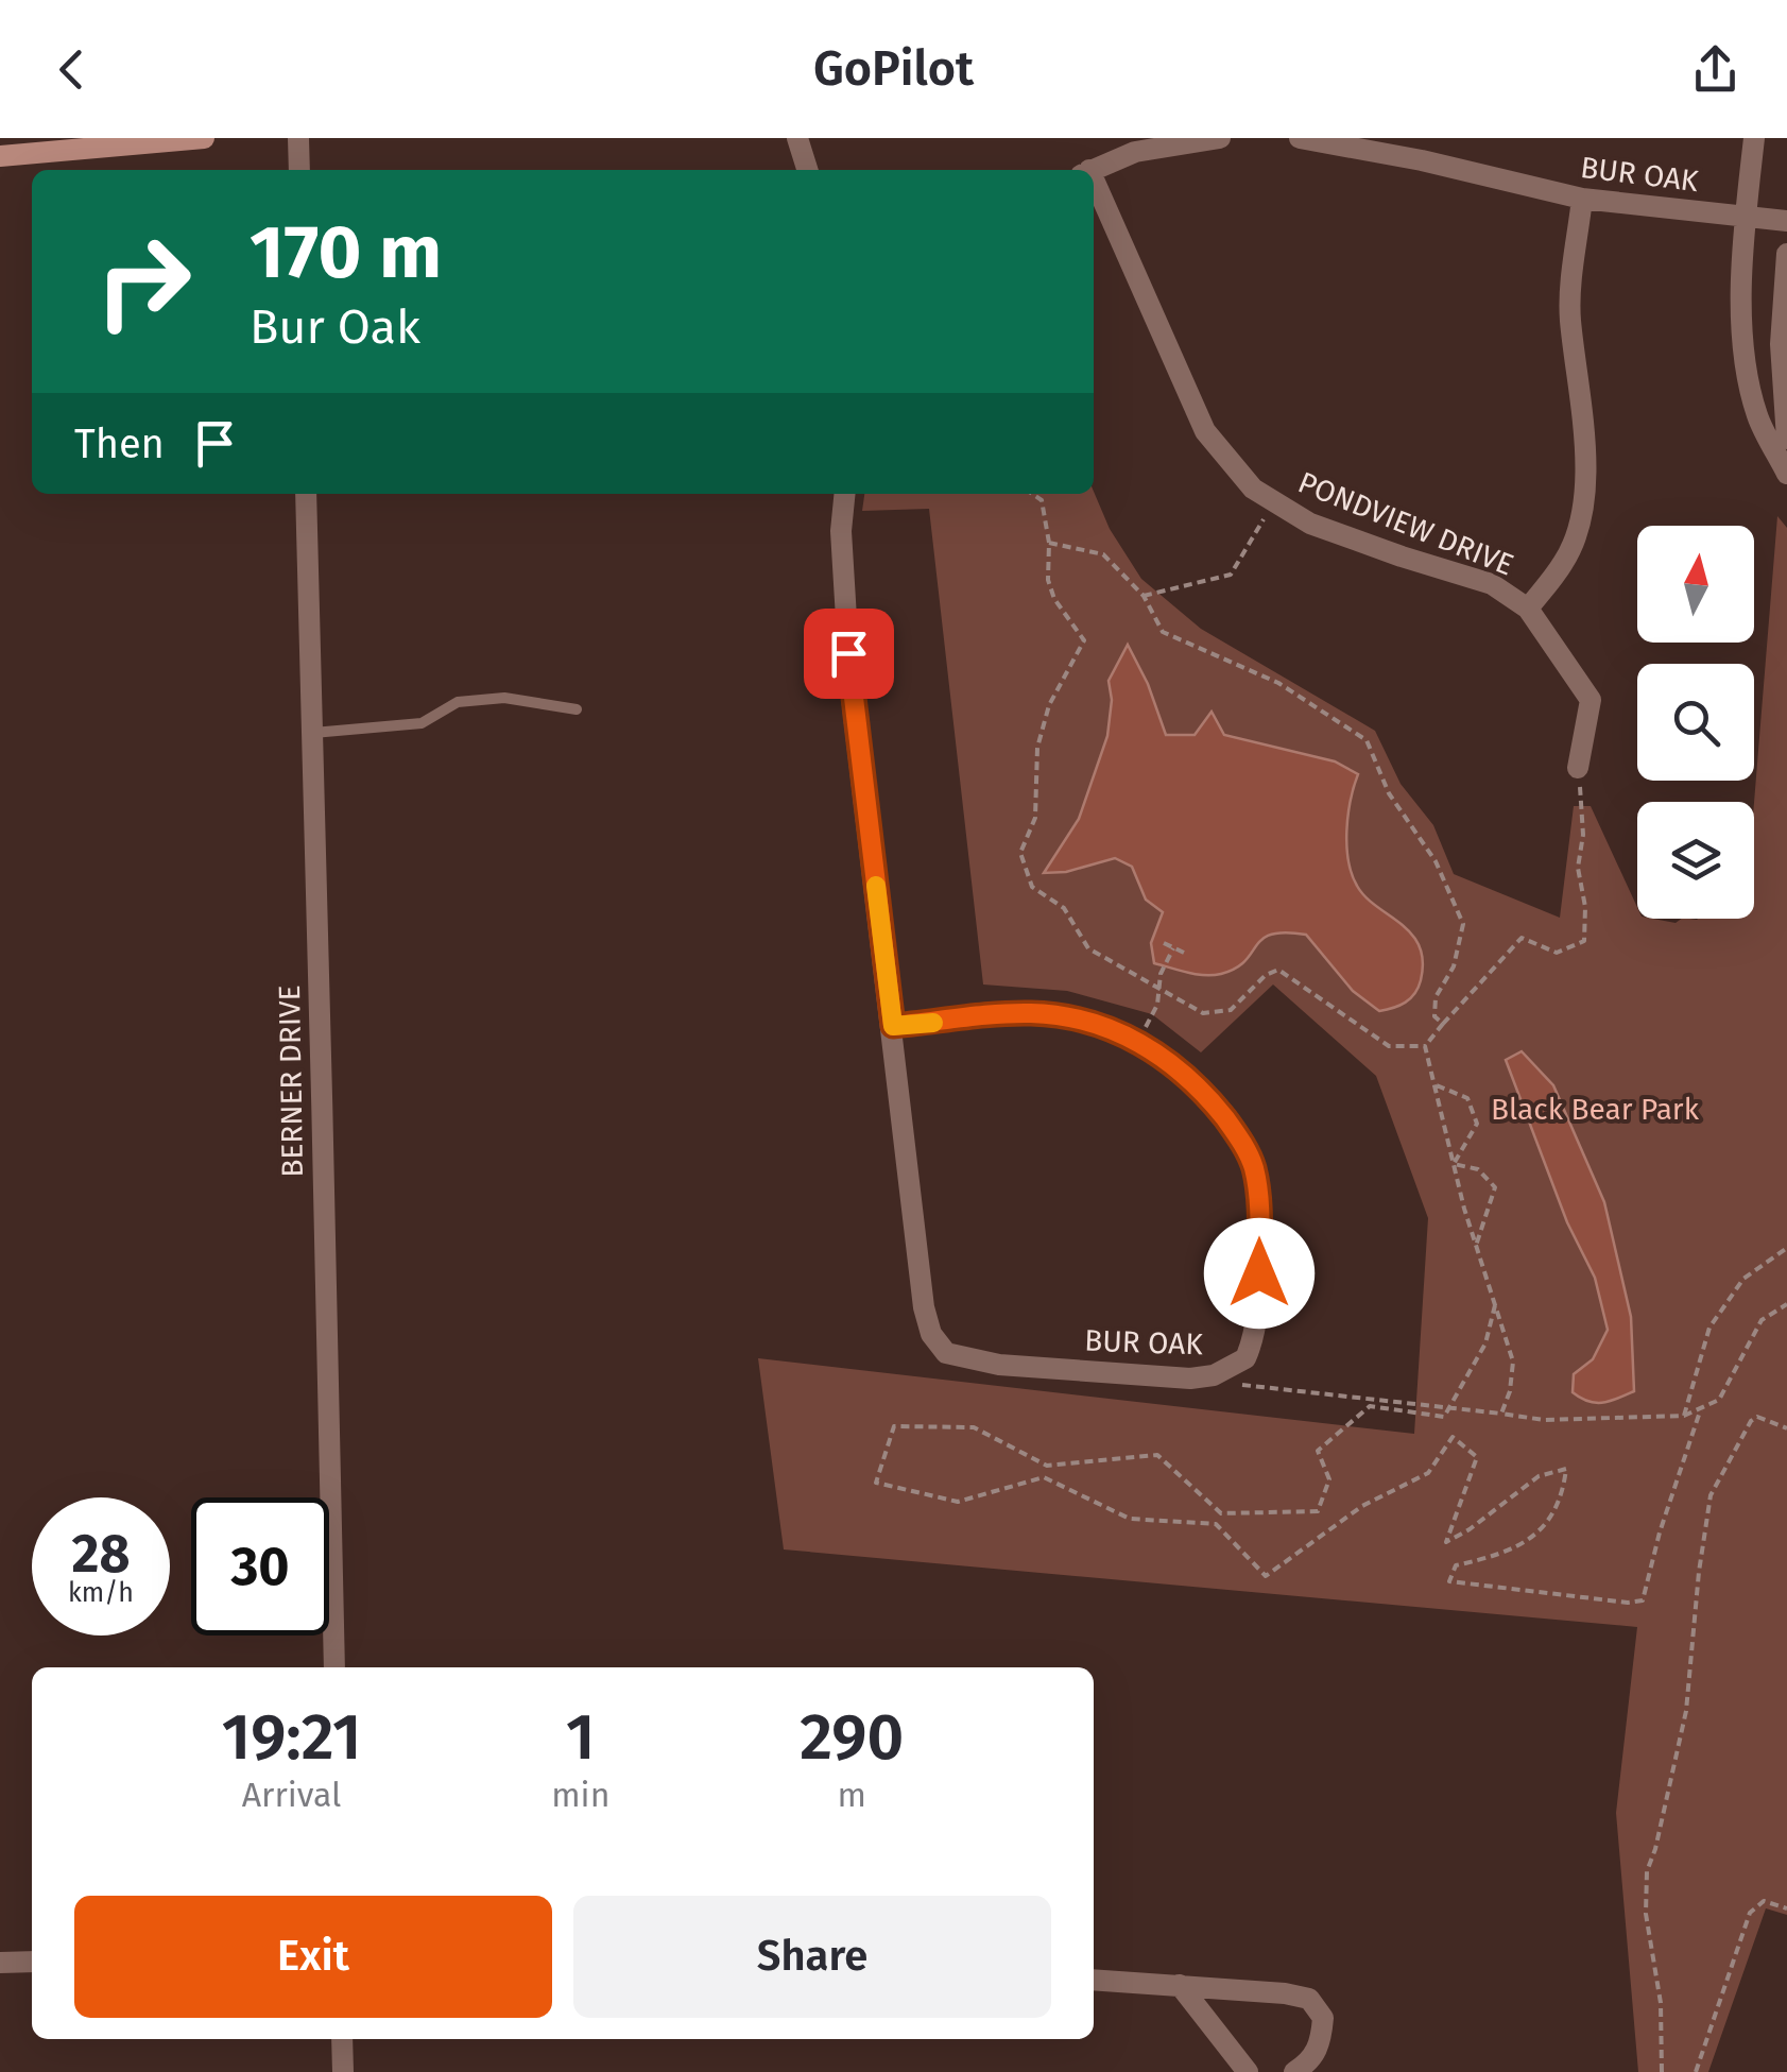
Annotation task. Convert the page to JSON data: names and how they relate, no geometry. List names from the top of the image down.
{
  "streets": {
    "street": ["BUR OAK", "PONDVIEW DRIVE", "BERNER DRIVE"]
  },
  "parks": ["Black Bear Park"],
  "north": "top",
  "page": {
    "header": "GoPilot",
    "turn": ["170 m", "Bur Oak"],
    "then": "Then",
    "speed": "28 km/h",
    "limit": "30",
    "eta": [
      "19:21",
      "Arrival",
      "1",
      "min",
      "290",
      "m"
    ],
    "buttons": ["Exit", "Share"]
  }
}
